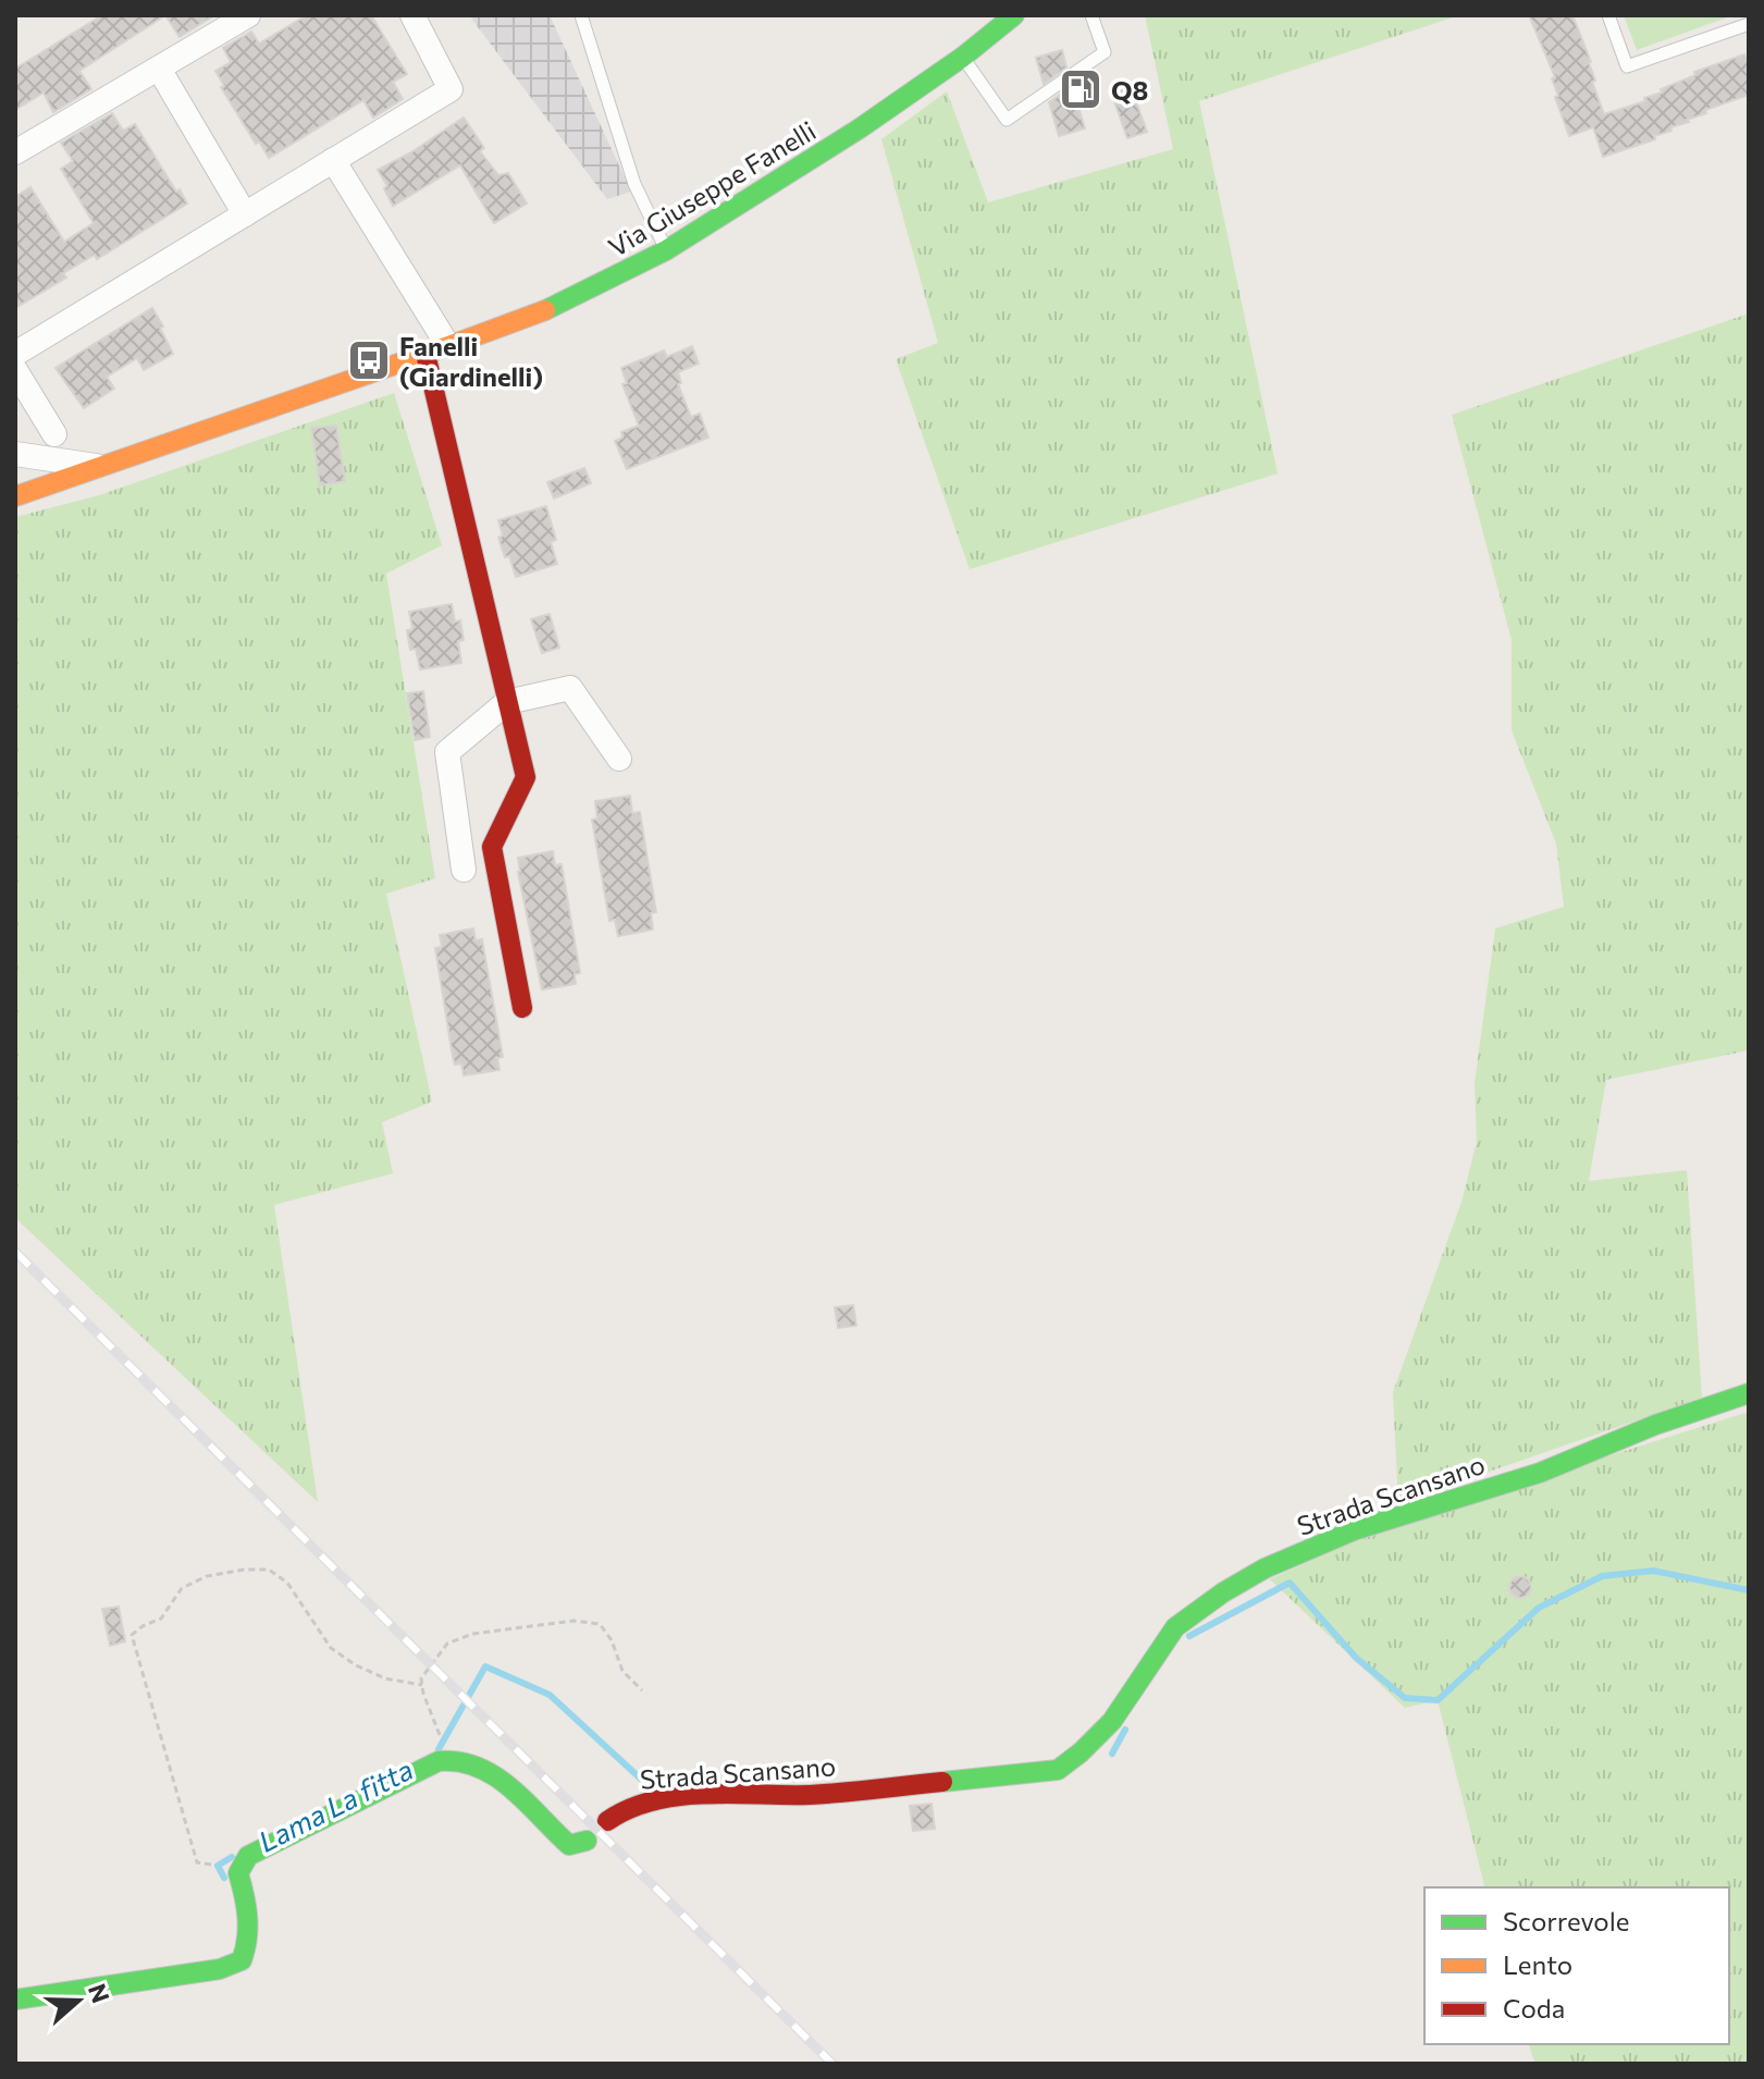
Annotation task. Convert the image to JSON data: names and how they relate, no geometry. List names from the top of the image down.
{
  "streets": {
    "street": ["Via Giuseppe Fanelli", "Strada Scansano"]
  },
  "water": ["Lama La fitta"],
  "places": {
    "fuel station": ["Q8"],
    "bus stop": ["Fanelli (Giardinelli)"]
  },
  "legend": ["Scorrevole", "Lento", "Coda"],
  "north": "right"
}
